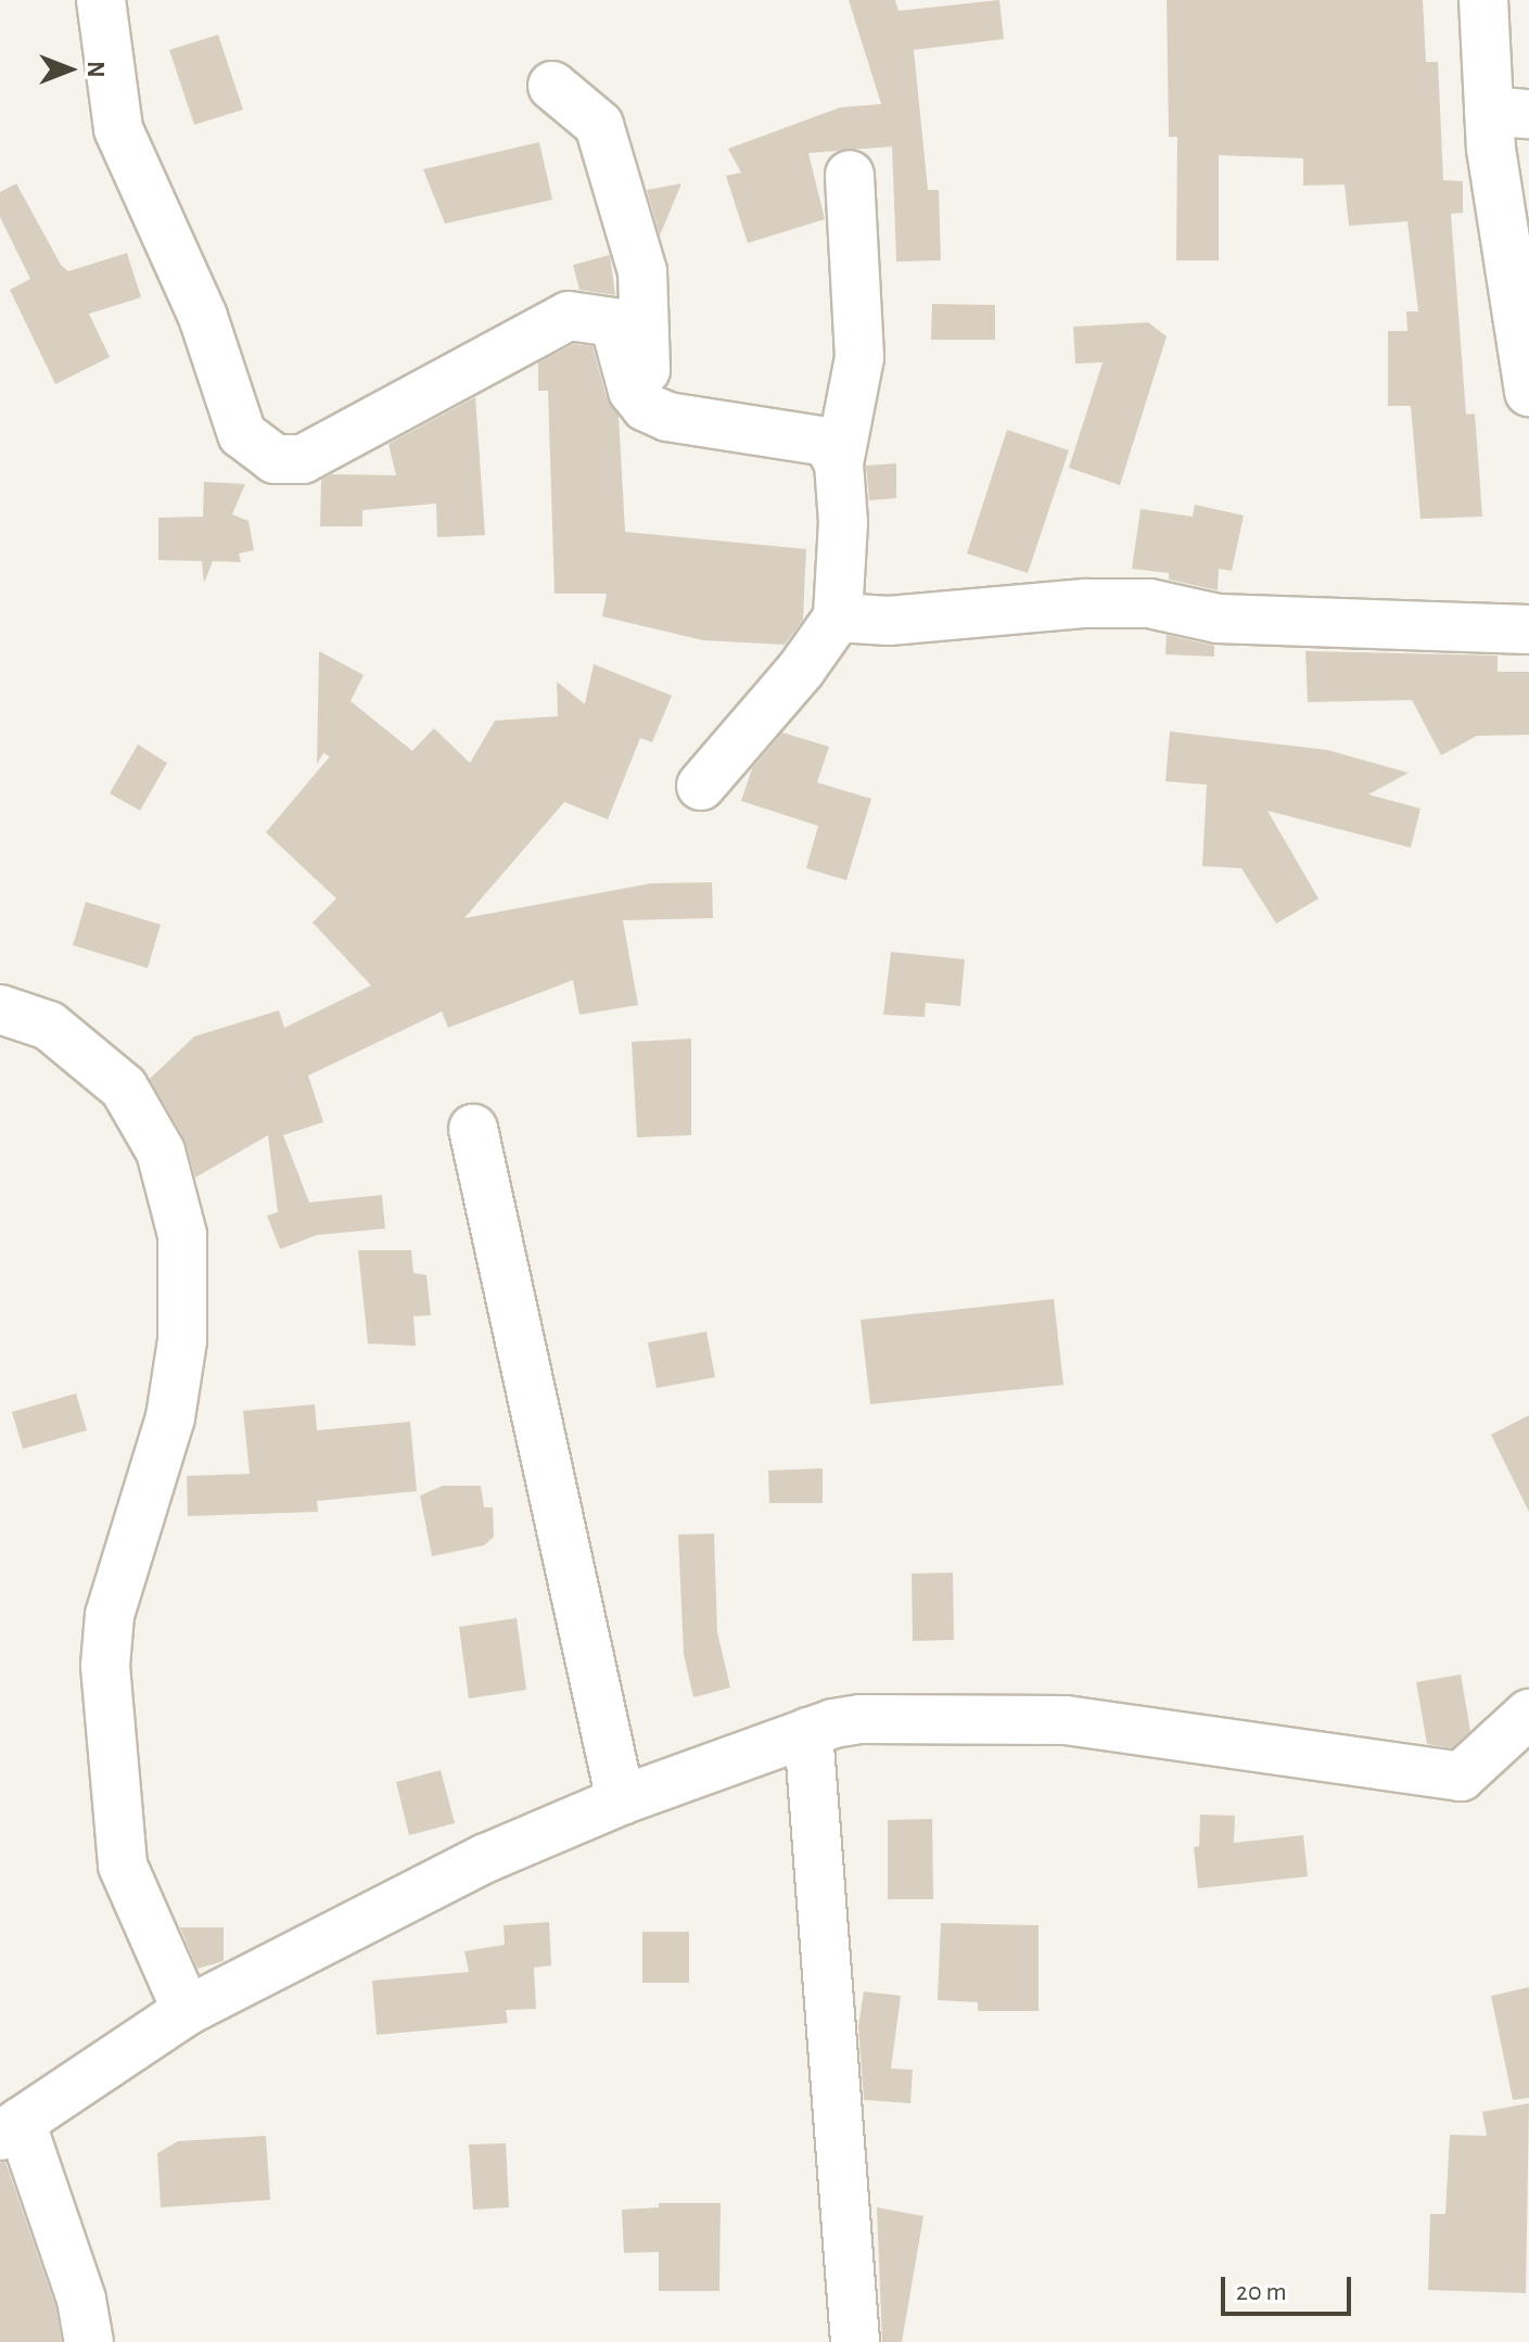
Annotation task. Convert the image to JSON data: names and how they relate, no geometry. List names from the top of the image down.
{
  "scale_bar": "20 m",
  "north": "right"
}
